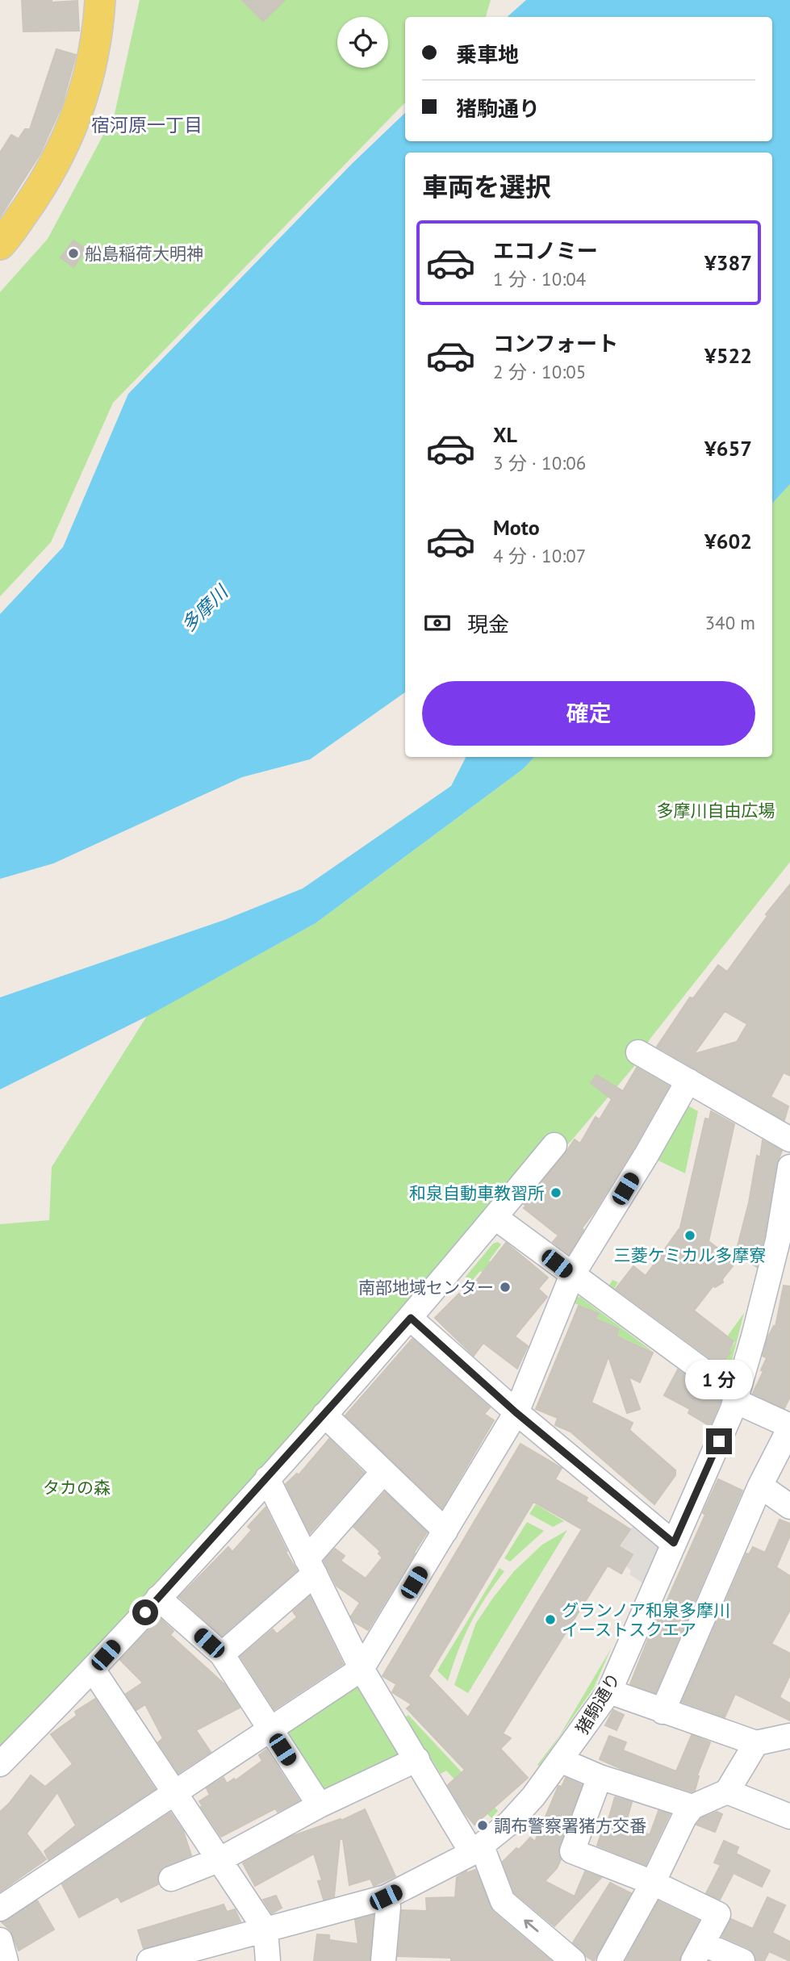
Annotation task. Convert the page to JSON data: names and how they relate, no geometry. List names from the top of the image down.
{
  "streets": {
    "street": ["猪駒通り"]
  },
  "districts": ["宿河原一丁目"],
  "water": ["多摩川"],
  "parks": ["多摩川自由広場", "タカの森"],
  "places": [
    "船島稲荷大明神",
    "和泉自動車教習所",
    "三菱ケミカル多摩寮",
    "南部地域センター",
    "グランノア和泉多摩川 イーストスクエア",
    "調布警察署猪方交番"
  ],
  "page": {
    "banner": ["乗車地", "猪駒通り"],
    "heading": "車両を選択",
    "list": [
      {
        "name": "エコノミー",
        "note": "1 分 · 10:04",
        "value": "¥387"
      },
      {
        "name": "コンフォート",
        "note": "2 分 · 10:05",
        "value": "¥522"
      },
      {
        "name": "XL",
        "note": "3 分 · 10:06",
        "value": "¥657"
      },
      {
        "name": "Moto",
        "note": "4 分 · 10:07",
        "value": "¥602"
      }
    ],
    "pay": ["現金", "340 m"],
    "buttons": "確定",
    "bubble": "1 分"
  }
}
